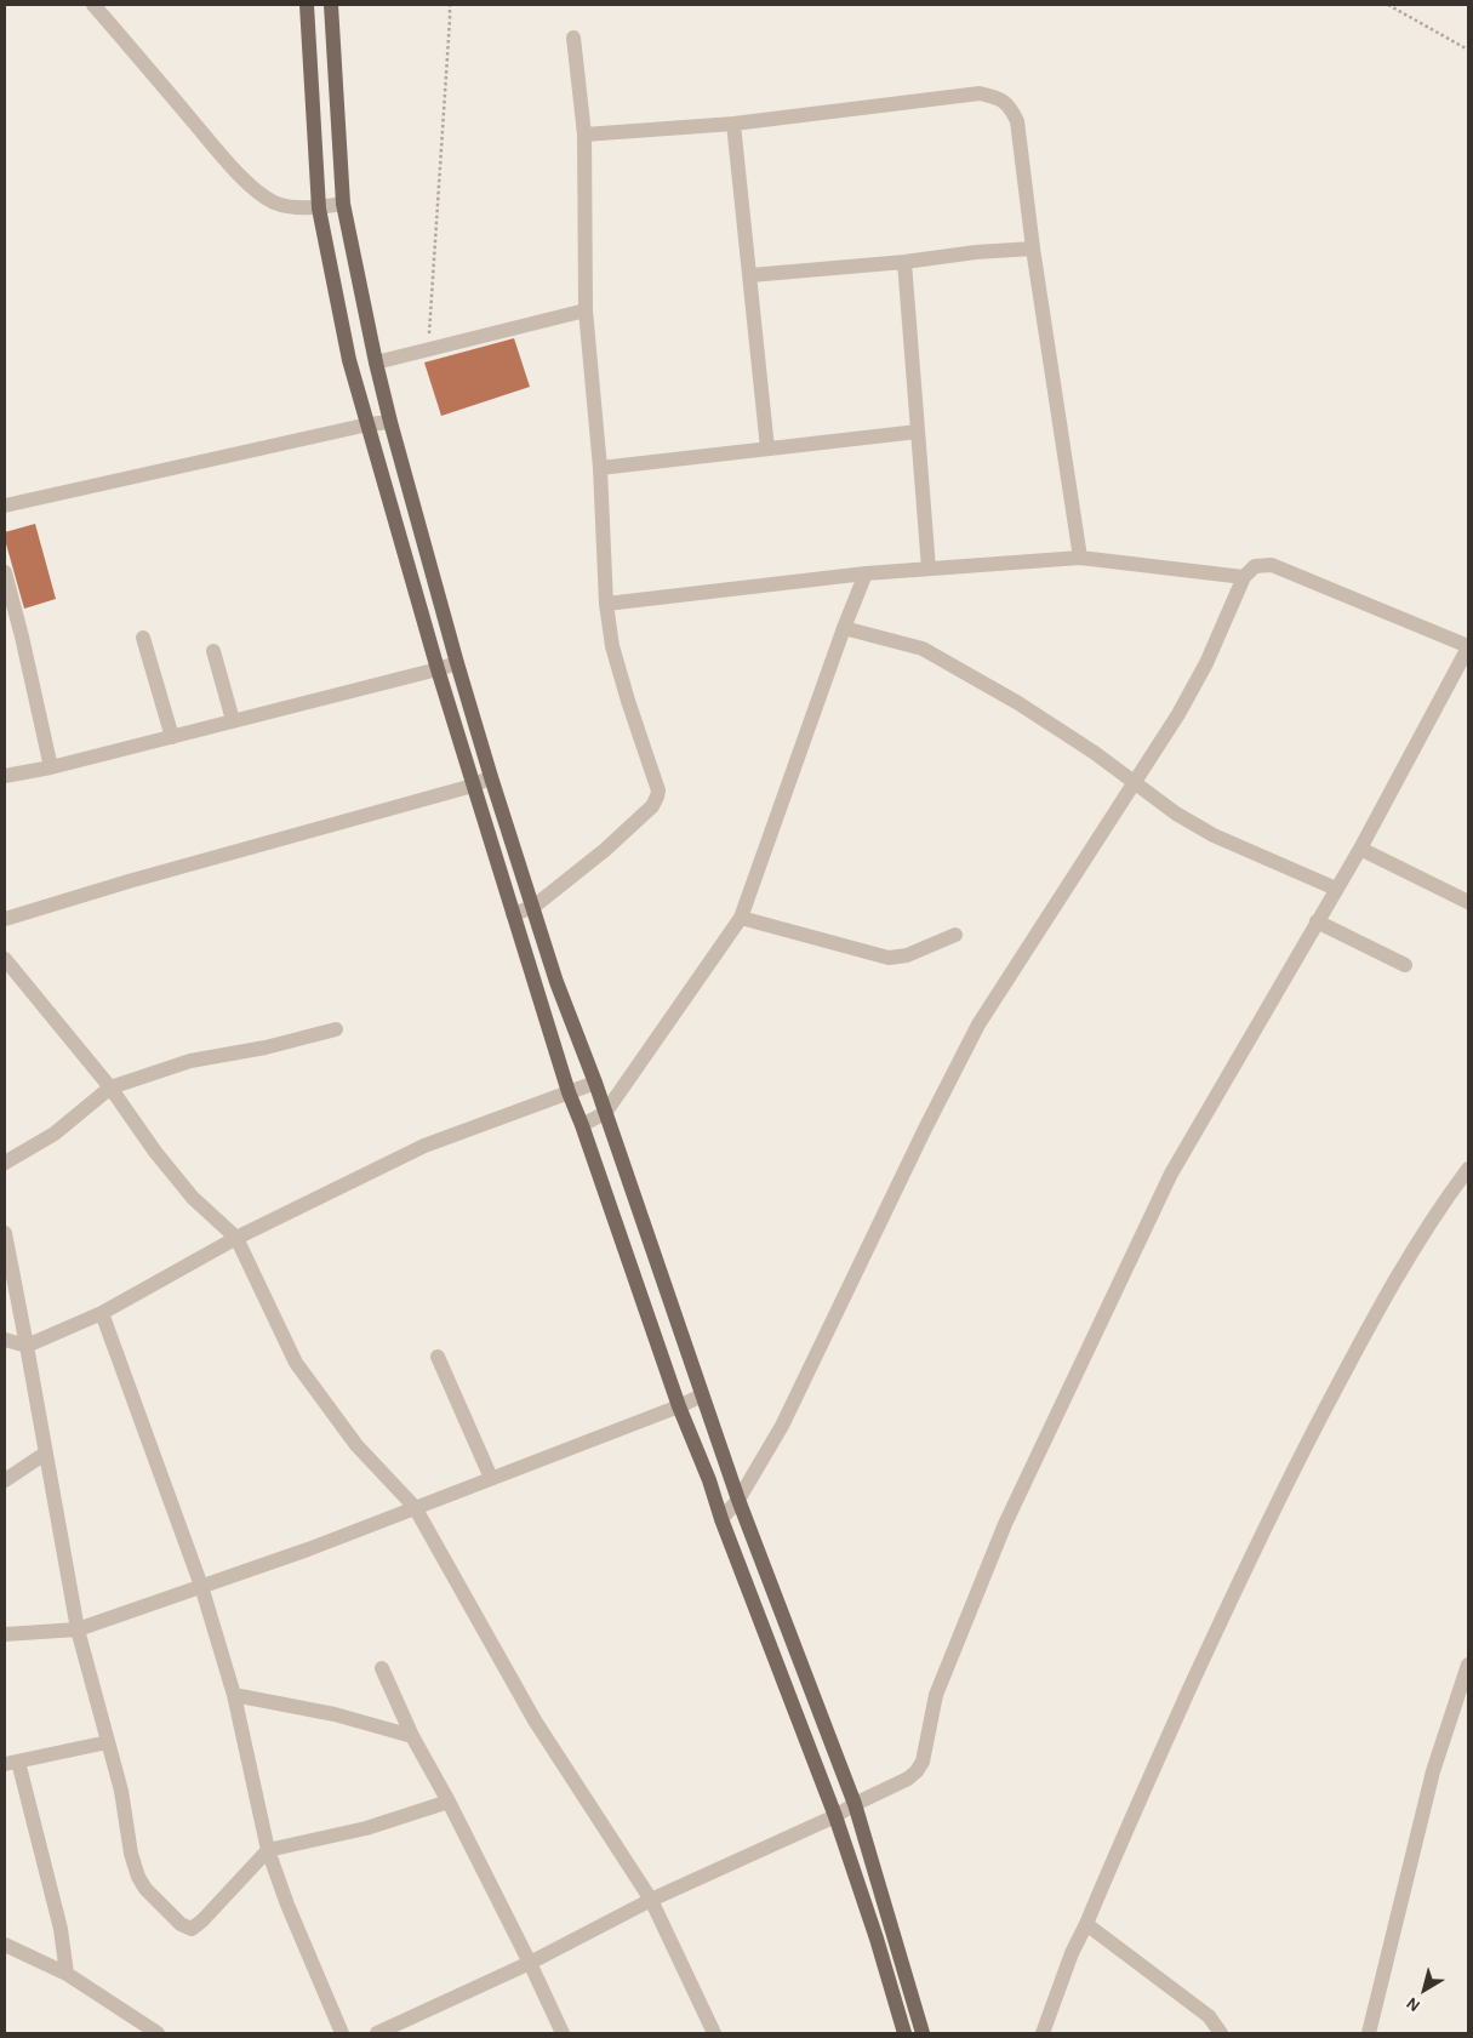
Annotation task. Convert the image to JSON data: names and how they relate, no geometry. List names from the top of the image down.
{
  "north": "bottom left"
}
